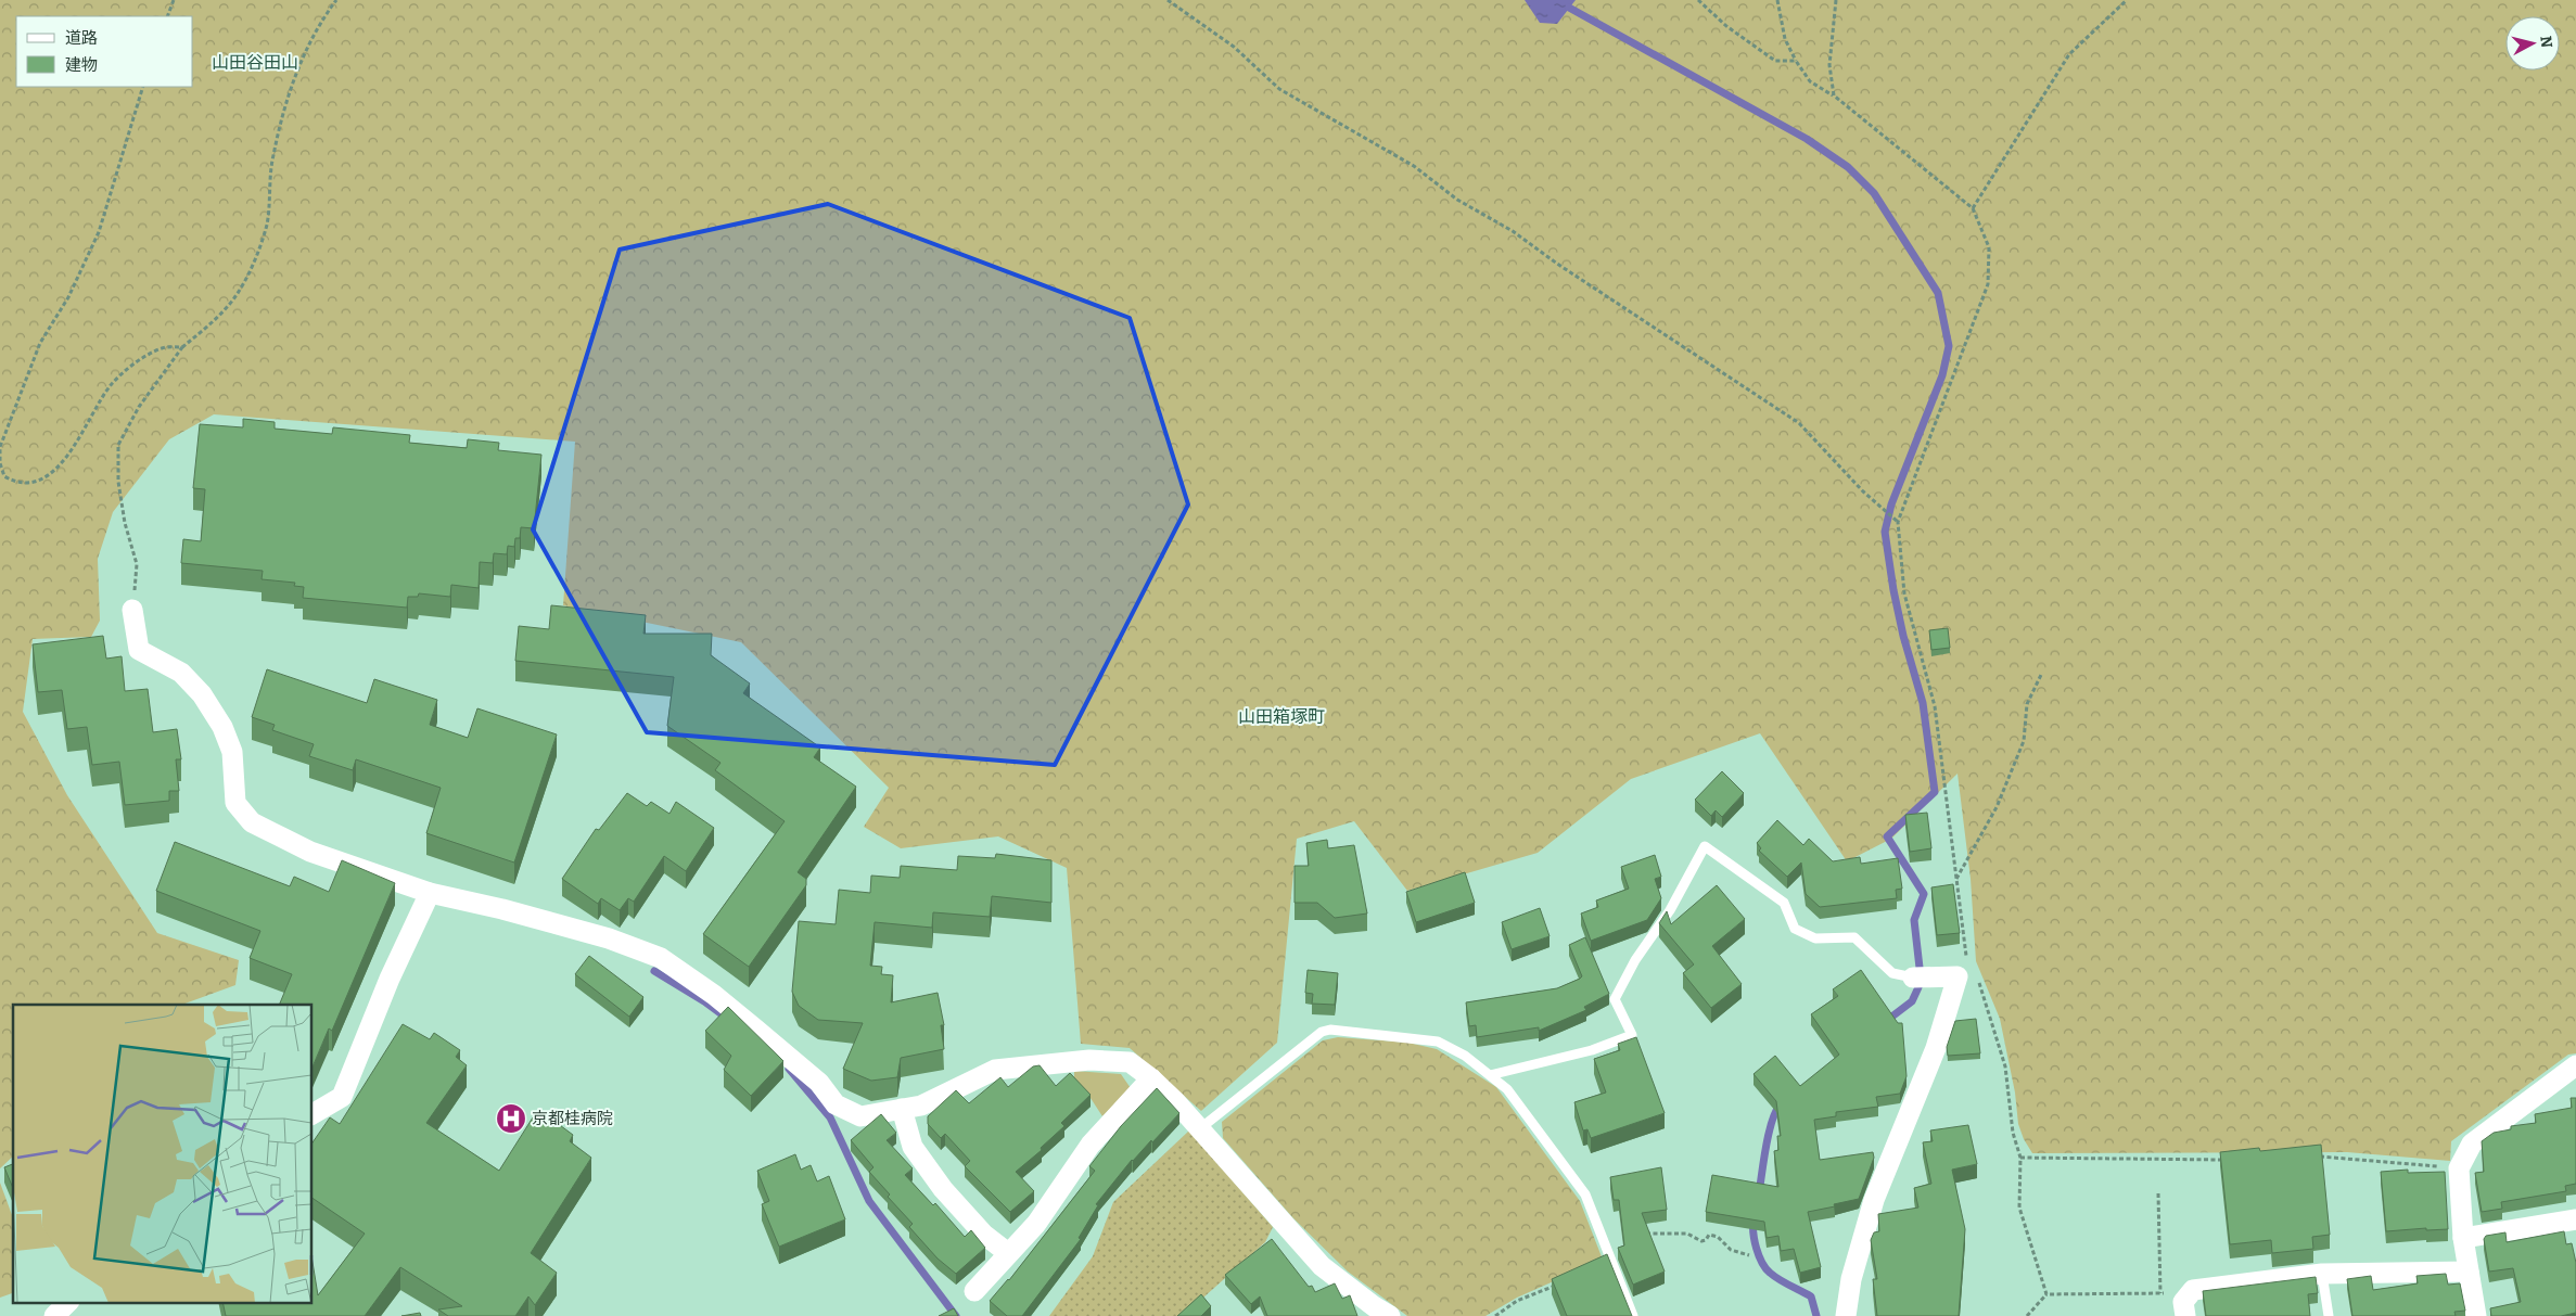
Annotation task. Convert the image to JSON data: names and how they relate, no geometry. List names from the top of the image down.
{
  "districts": ["山田谷田山", "山田箱塚町"],
  "places": {
    "hospital": ["京都桂病院"]
  },
  "legend": ["道路", "建物"],
  "north": "right"
}
